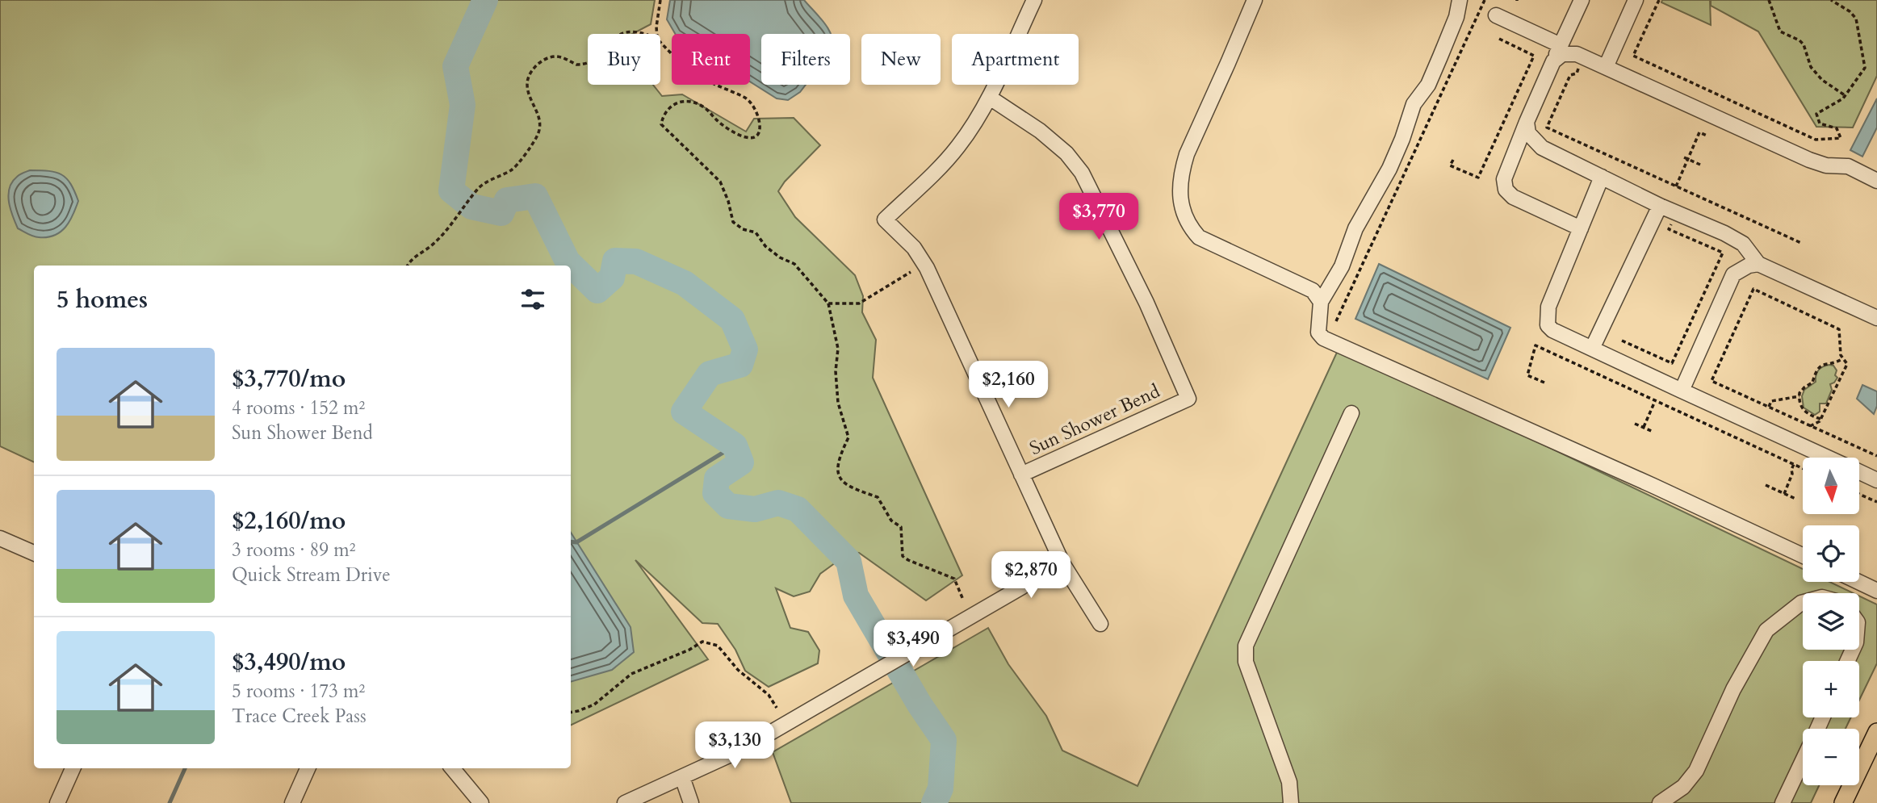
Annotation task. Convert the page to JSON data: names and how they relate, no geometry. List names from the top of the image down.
{
  "streets": {
    "street": ["Sun Shower Bend"]
  },
  "north": "bottom",
  "page": {
    "chip": [
      "Buy",
      "Rent",
      "Filters",
      "New",
      "Apartment"
    ],
    "price": [
      "$3,770",
      "$2,160",
      "$2,870",
      "$3,490",
      "$3,130"
    ],
    "heading": "5 homes",
    "list": [
      {
        "name": "$3,770/mo",
        "note": "4 rooms · 152 m² · Sun Shower Bend"
      },
      {
        "name": "$2,160/mo",
        "note": "3 rooms · 89 m² · Quick Stream Drive"
      },
      {
        "name": "$3,490/mo",
        "note": "5 rooms · 173 m² · Trace Creek Pass"
      }
    ],
    "map_buttons": ["+", "−"]
  }
}
